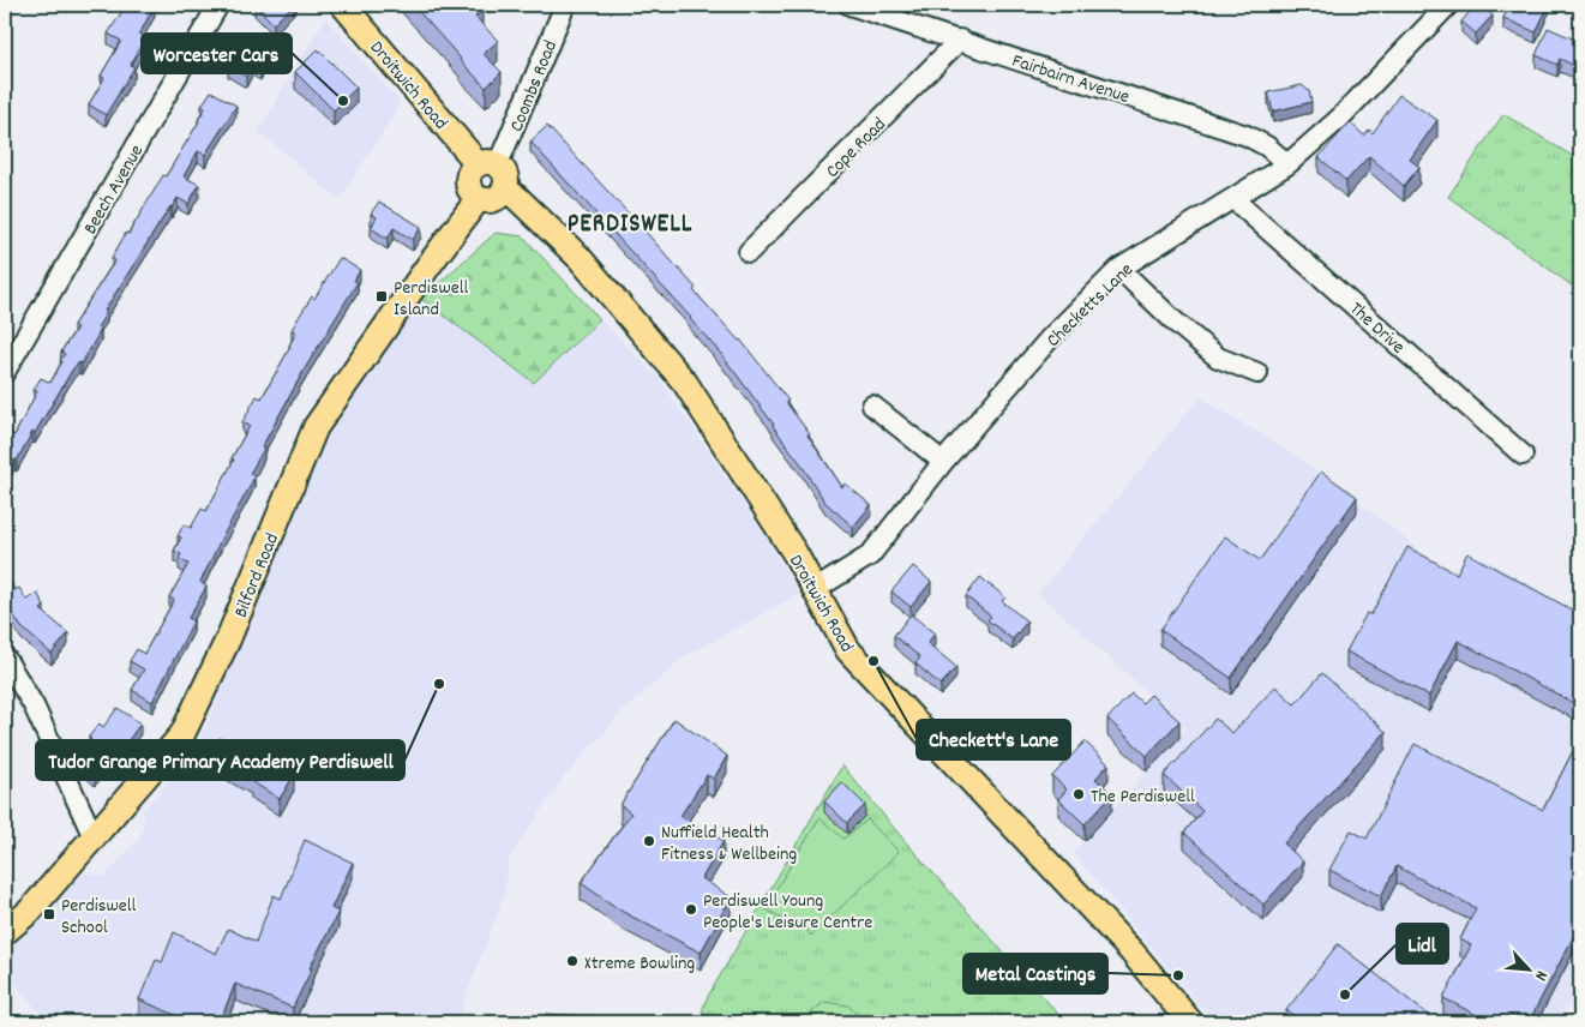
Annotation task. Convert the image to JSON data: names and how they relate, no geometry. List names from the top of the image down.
{
  "streets": {
    "main road": ["Droitwich Road", "Bilford Road"],
    "street": [
      "Fairbairn Avenue",
      "Coombs Road",
      "Cope Road",
      "Beech Avenue",
      "Checketts Lane",
      "The Drive"
    ]
  },
  "crossings": [
    ["Fairbairn Avenue", "Cope Road"],
    ["Fairbairn Avenue", "Checketts Lane"],
    ["Droitwich Road", "Coombs Road"],
    ["Droitwich Road", "Checketts Lane"],
    ["Droitwich Road", "Bilford Road"],
    ["Coombs Road", "Bilford Road"],
    ["Checketts Lane", "The Drive"]
  ],
  "districts": ["PERDISWELL"],
  "places": {
    "other": [
      "Worcester Cars",
      "Checkett's Lane",
      "Tudor Grange Primary Academy Perdiswell",
      "The Perdiswell",
      "Nuffield Health Fitness & Wellbeing",
      "Perdiswell Young People's Leisure Centre",
      "Xtreme Bowling",
      "Metal Castings",
      "Lidl"
    ],
    "transit": ["Perdiswell Island", "Perdiswell School"]
  },
  "north": "bottom right"
}
